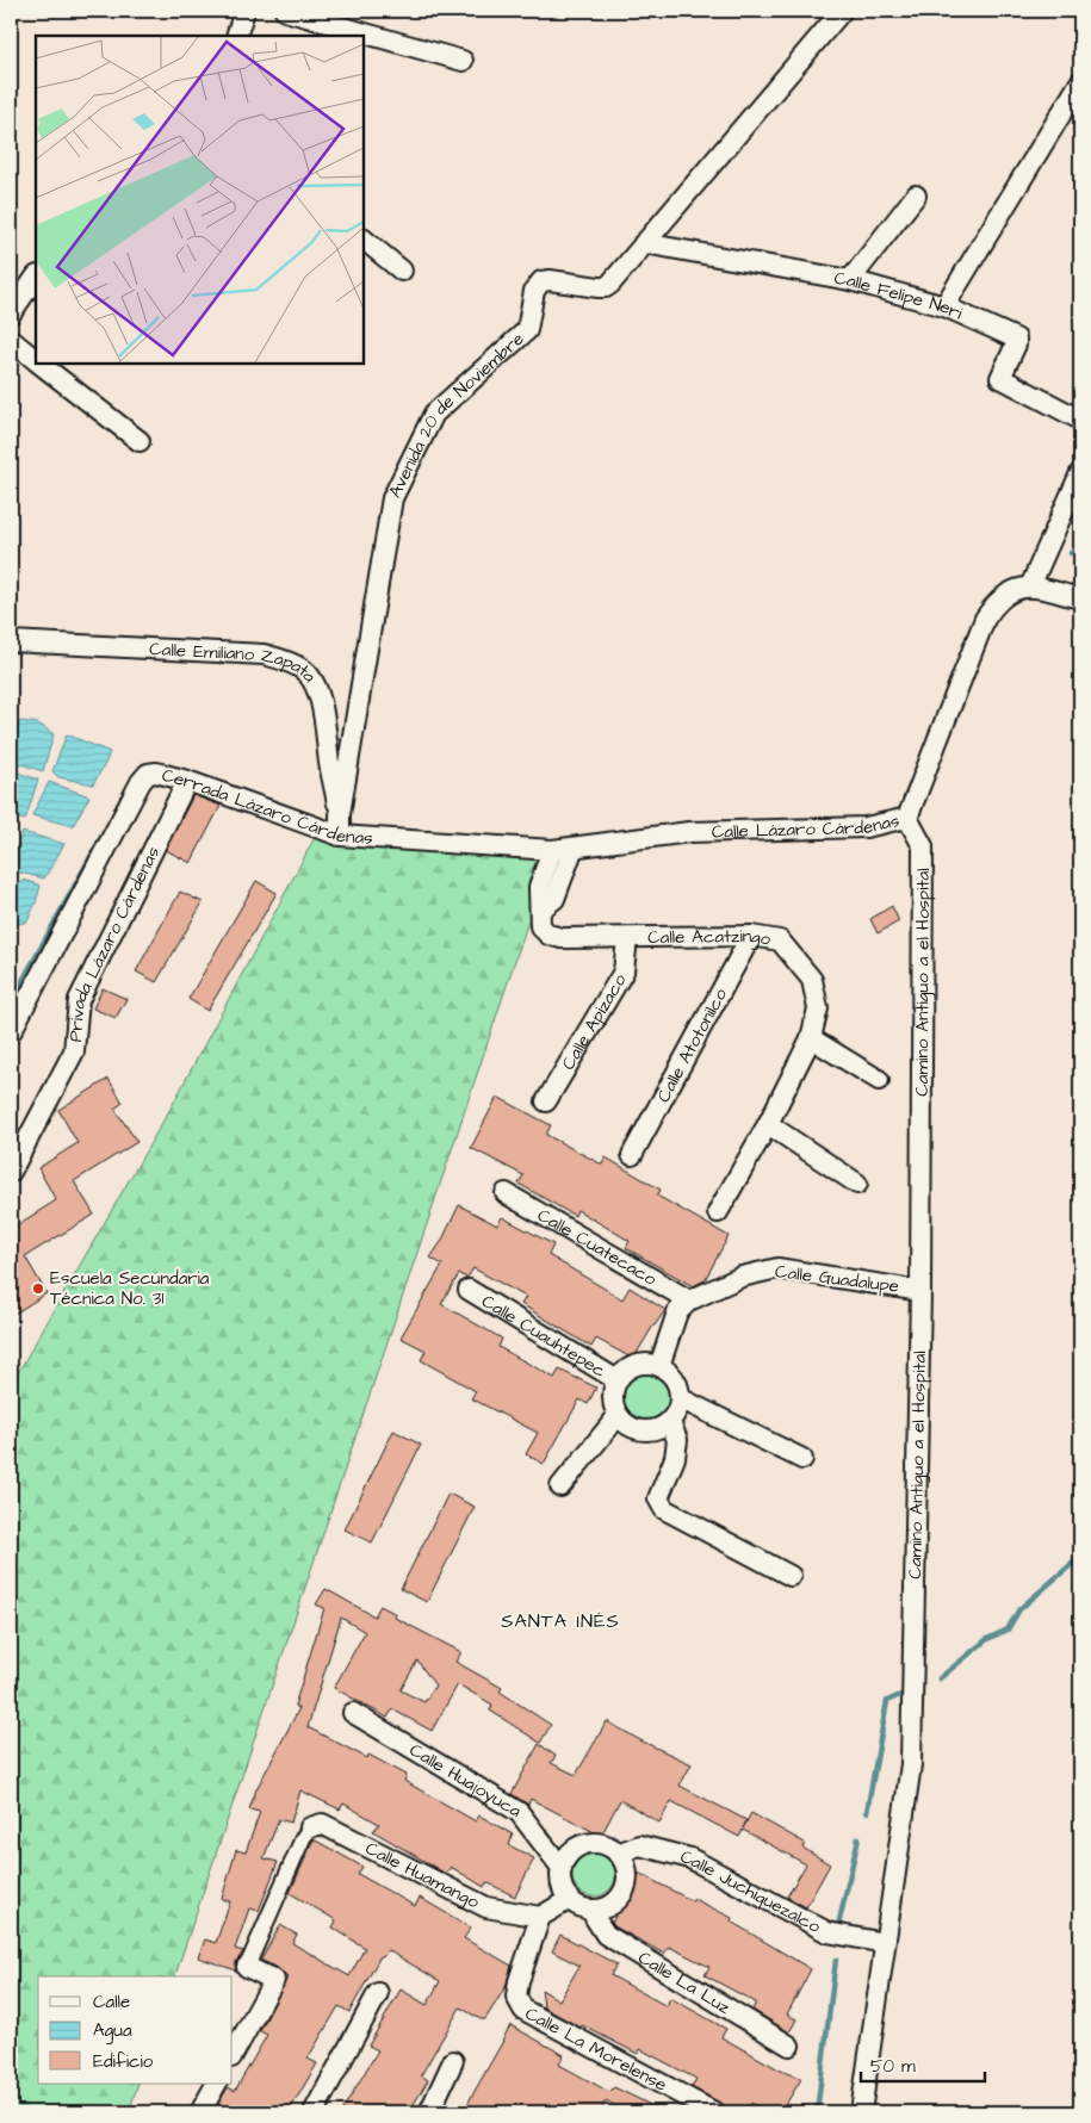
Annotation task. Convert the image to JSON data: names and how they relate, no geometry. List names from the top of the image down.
{
  "streets": {
    "street": [
      "Calle Felipe Neri",
      "Avenida 20 de Noviembre",
      "Calle Emiliano Zapata",
      "Cerrada Lázaro Cárdenas",
      "Calle Lázaro Cárdenas",
      "Calle Acatzingo",
      "Privada Lázaro Cárdenas",
      "Camino Antiguo a el Hospital",
      "Calle Apizaco",
      "Calle Atotonilco",
      "Calle Cuatecaco",
      "Calle Guadalupe",
      "Calle Cuauhtepec",
      "Calle Huajoyuca",
      "Calle Huamango",
      "Calle Juchiquezalco",
      "Calle La Luz",
      "Calle La Morelense"
    ]
  },
  "crossings": [
    ["Calle Felipe Neri", "Avenida 20 de Noviembre"],
    ["Avenida 20 de Noviembre", "Calle Emiliano Zapata"],
    ["Avenida 20 de Noviembre", "Cerrada Lázaro Cárdenas"],
    ["Cerrada Lázaro Cárdenas", "Calle Lázaro Cárdenas"],
    ["Cerrada Lázaro Cárdenas", "Privada Lázaro Cárdenas"],
    ["Calle Lázaro Cárdenas", "Camino Antiguo a el Hospital"],
    ["Calle Acatzingo", "Calle Apizaco"],
    ["Calle Acatzingo", "Calle Atotonilco"],
    ["Camino Antiguo a el Hospital", "Calle Guadalupe"],
    ["Camino Antiguo a el Hospital", "Calle Juchiquezalco"],
    ["Calle Cuatecaco", "Calle Guadalupe"],
    ["Calle Huajoyuca", "Calle Juchiquezalco"],
    ["Calle Huajoyuca", "Calle La Luz"],
    ["Calle Huamango", "Calle La Morelense"],
    ["Calle Juchiquezalco", "Calle La Luz"]
  ],
  "districts": ["SANTA INÉS"],
  "places": ["Escuela Secundaria Técnica No. 31"],
  "legend": ["Calle", "Agua", "Edificio"],
  "scale_bar": "50 m"
}
